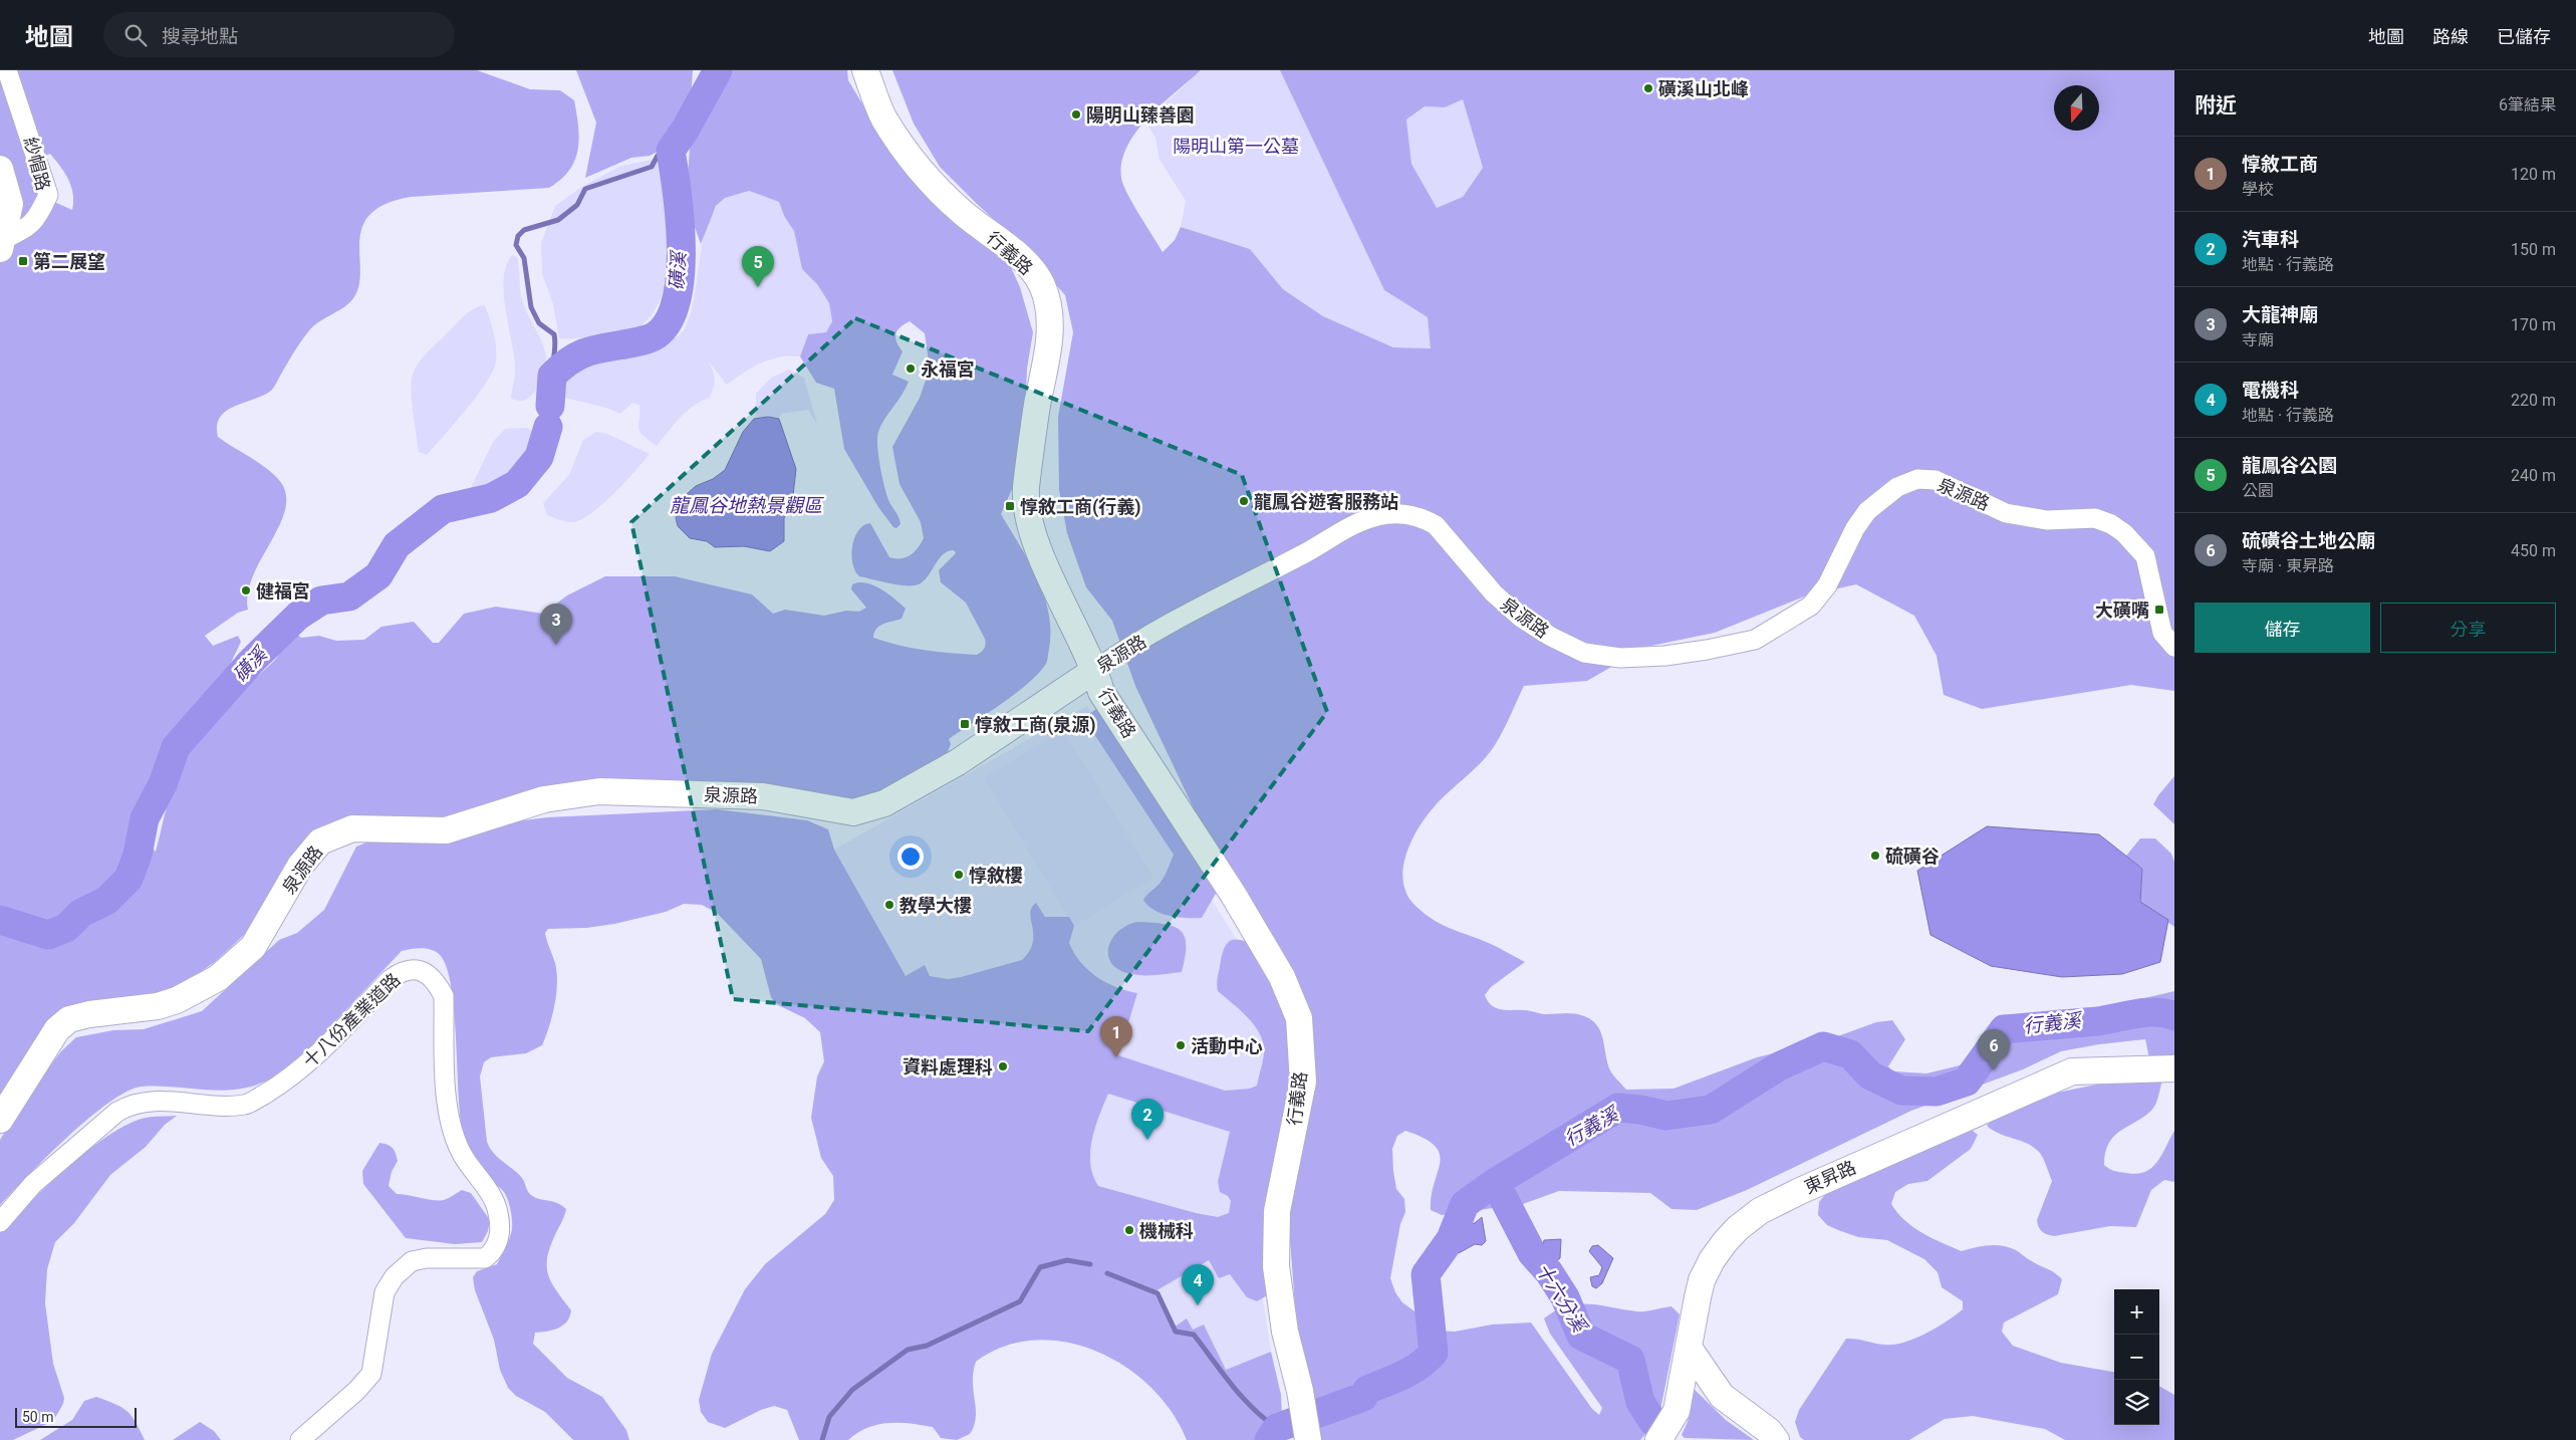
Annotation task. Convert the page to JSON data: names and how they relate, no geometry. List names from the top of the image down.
{
  "streets": {
    "street": [
      "紗帽路",
      "行義路",
      "泉源路",
      "十八份產業道路",
      "東昇路"
    ]
  },
  "crossings": [
    ["行義路", "泉源路"]
  ],
  "water": [
    "磺溪",
    "龍鳳谷地熱景觀區",
    "行義溪",
    "十六分溪"
  ],
  "parks": ["陽明山第一公墓"],
  "places": {
    "other": [
      "磺溪山北峰",
      "陽明山臻善園",
      "永福宮",
      "龍鳳谷遊客服務站",
      "健福宮",
      "硫磺谷",
      "惇敘樓",
      "教學大樓",
      "活動中心",
      "資料處理科",
      "機械科"
    ],
    "transit": [
      "第二展望",
      "惇敘工商(行義)",
      "大磺嘴",
      "惇敘工商(泉源)"
    ]
  },
  "scale_bar": "50 m",
  "north": "bottom",
  "page": {
    "header": "地圖",
    "search": "搜尋地點",
    "nav": ["地圖", "路線", "已儲存"],
    "heading": ["附近", "6筆結果"],
    "list": [
      {
        "mark": "1",
        "name": "惇敘工商",
        "note": "學校",
        "value": "120 m"
      },
      {
        "mark": "2",
        "name": "汽車科",
        "note": "地點 · 行義路",
        "value": "150 m"
      },
      {
        "mark": "3",
        "name": "大龍神廟",
        "note": "寺廟",
        "value": "170 m"
      },
      {
        "mark": "4",
        "name": "電機科",
        "note": "地點 · 行義路",
        "value": "220 m"
      },
      {
        "mark": "5",
        "name": "龍鳳谷公園",
        "note": "公園",
        "value": "240 m"
      },
      {
        "mark": "6",
        "name": "硫磺谷土地公廟",
        "note": "寺廟 · 東昇路",
        "value": "450 m"
      }
    ],
    "pins": [
      "5",
      "3",
      "1",
      "6",
      "2",
      "4"
    ],
    "buttons": ["儲存", "分享"],
    "map_buttons": ["+", "−"],
    "scale": "50 m"
  }
}
